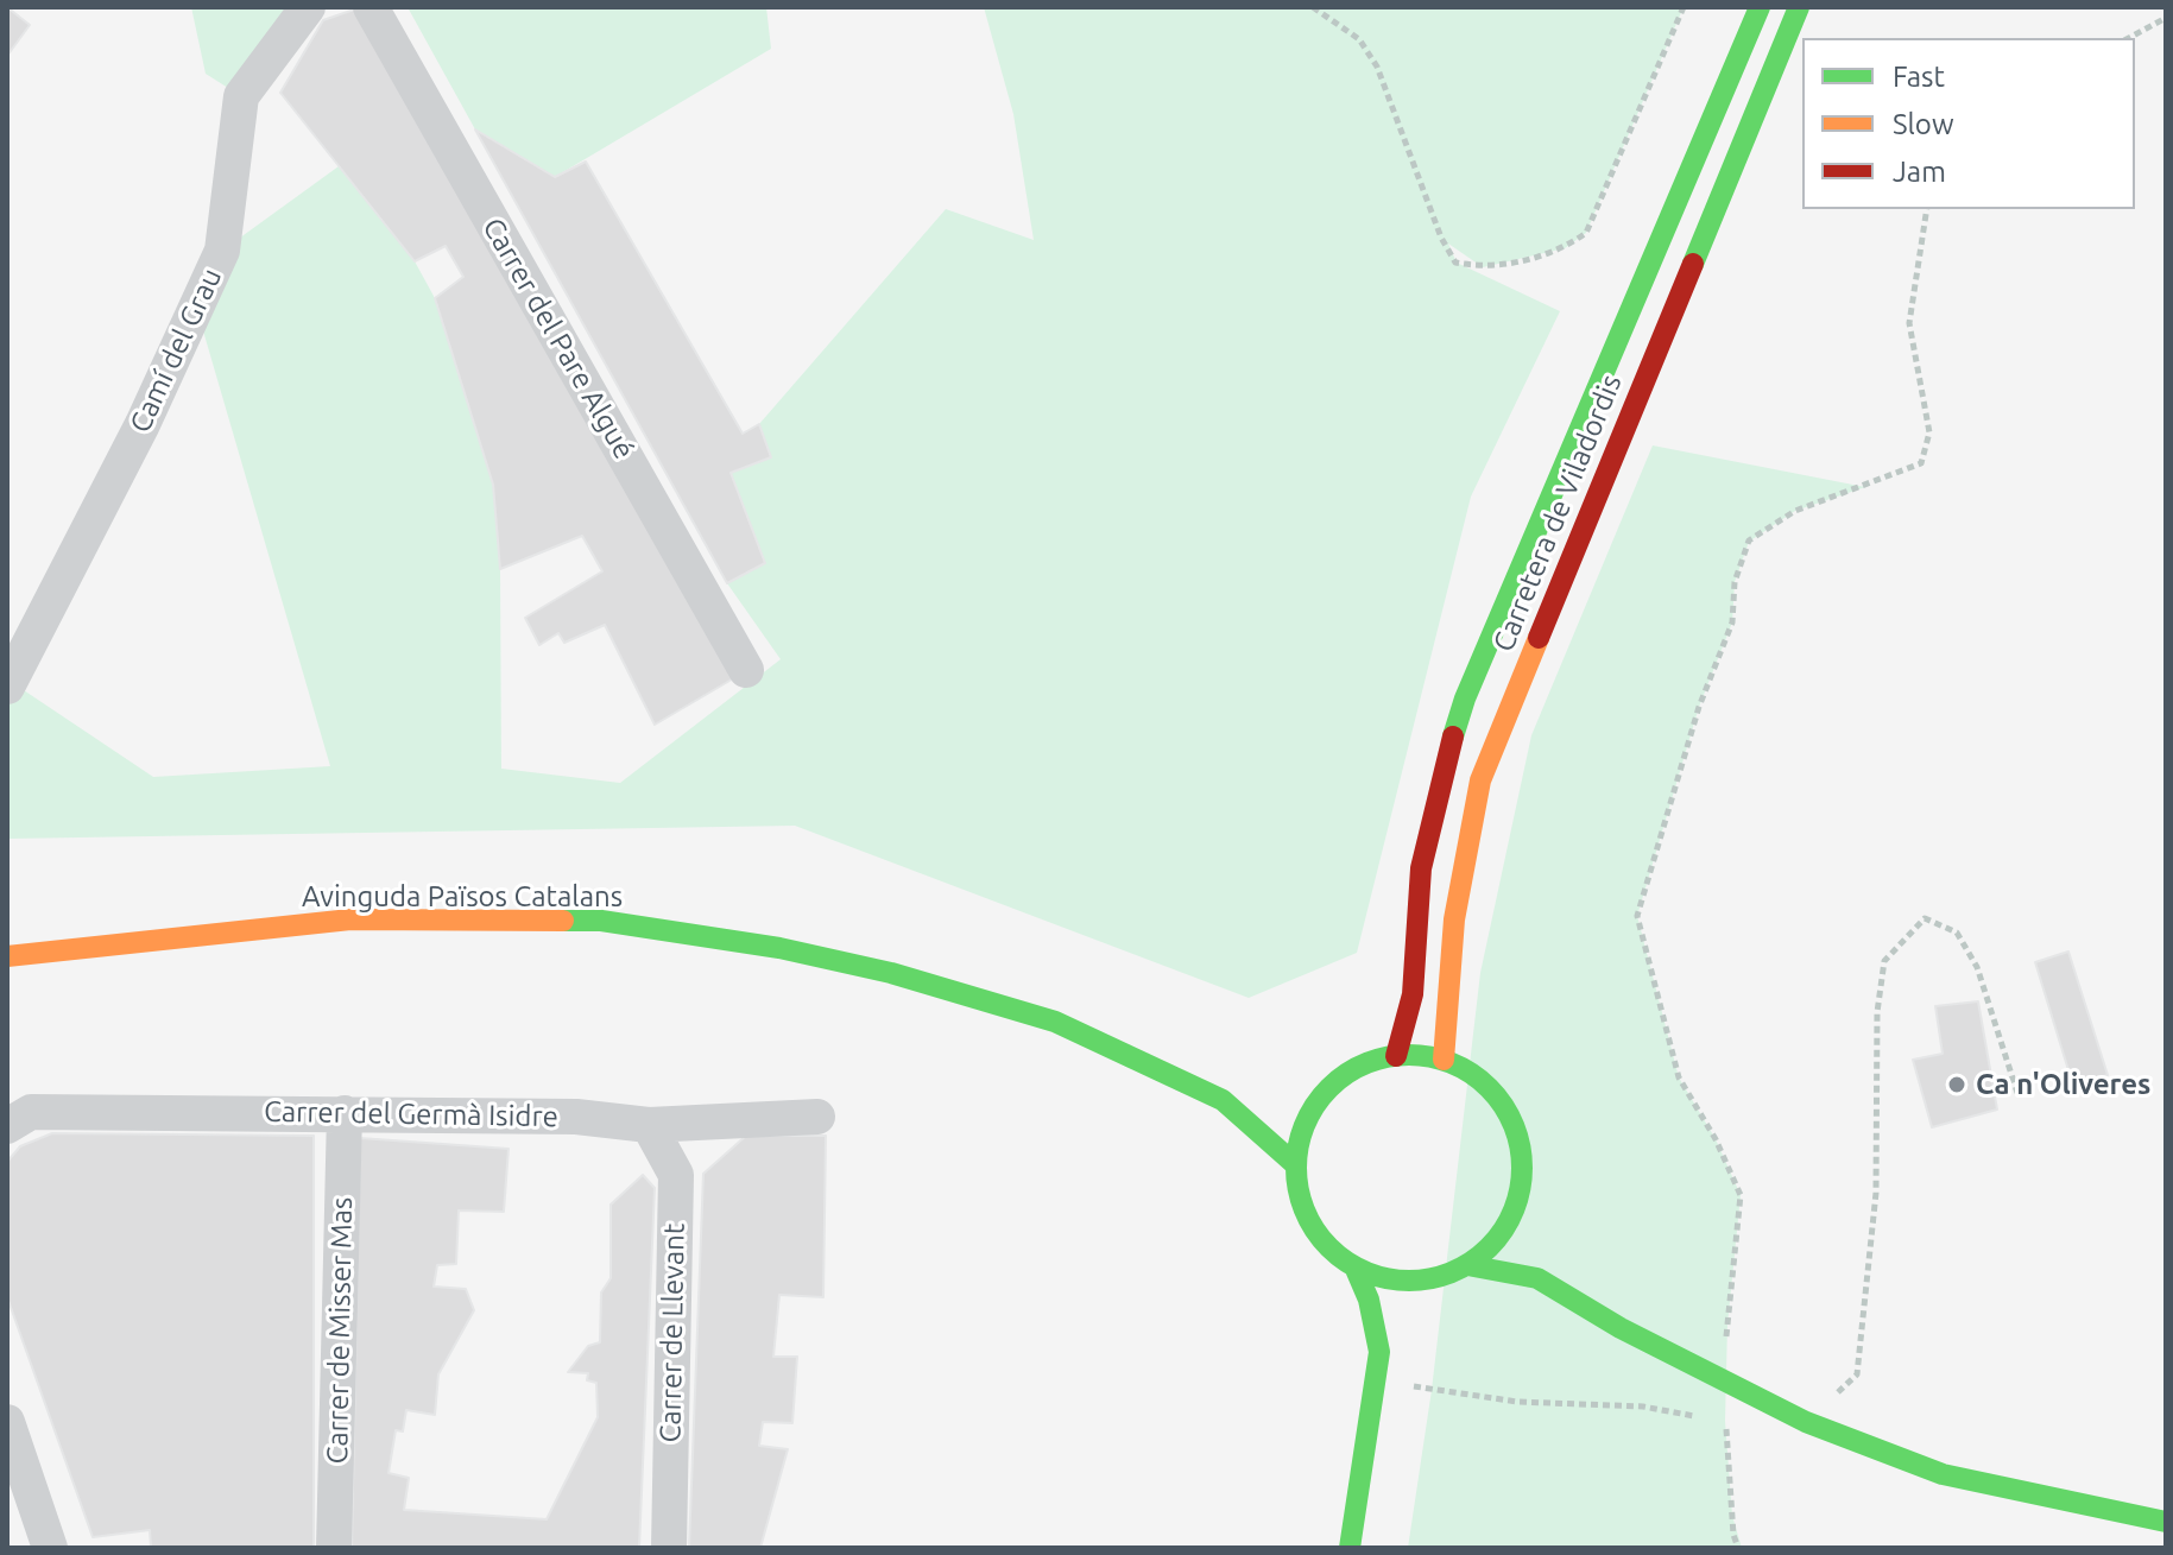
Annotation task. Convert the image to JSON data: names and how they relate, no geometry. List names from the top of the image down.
{
  "streets": {
    "street": [
      "Carrer del Pare Algué",
      "Camí del Grau",
      "Carretera de Viladordis",
      "Avinguda Països Catalans",
      "Carrer del Germà Isidre",
      "Carrer de Misser Mas",
      "Carrer de Llevant"
    ]
  },
  "crossings": [
    ["Carretera de Viladordis", "Avinguda Països Catalans"],
    ["Carrer del Germà Isidre", "Carrer de Misser Mas"],
    ["Carrer del Germà Isidre", "Carrer de Llevant"]
  ],
  "places": ["Ca n'Oliveres"],
  "legend": ["Fast", "Slow", "Jam"]
}
